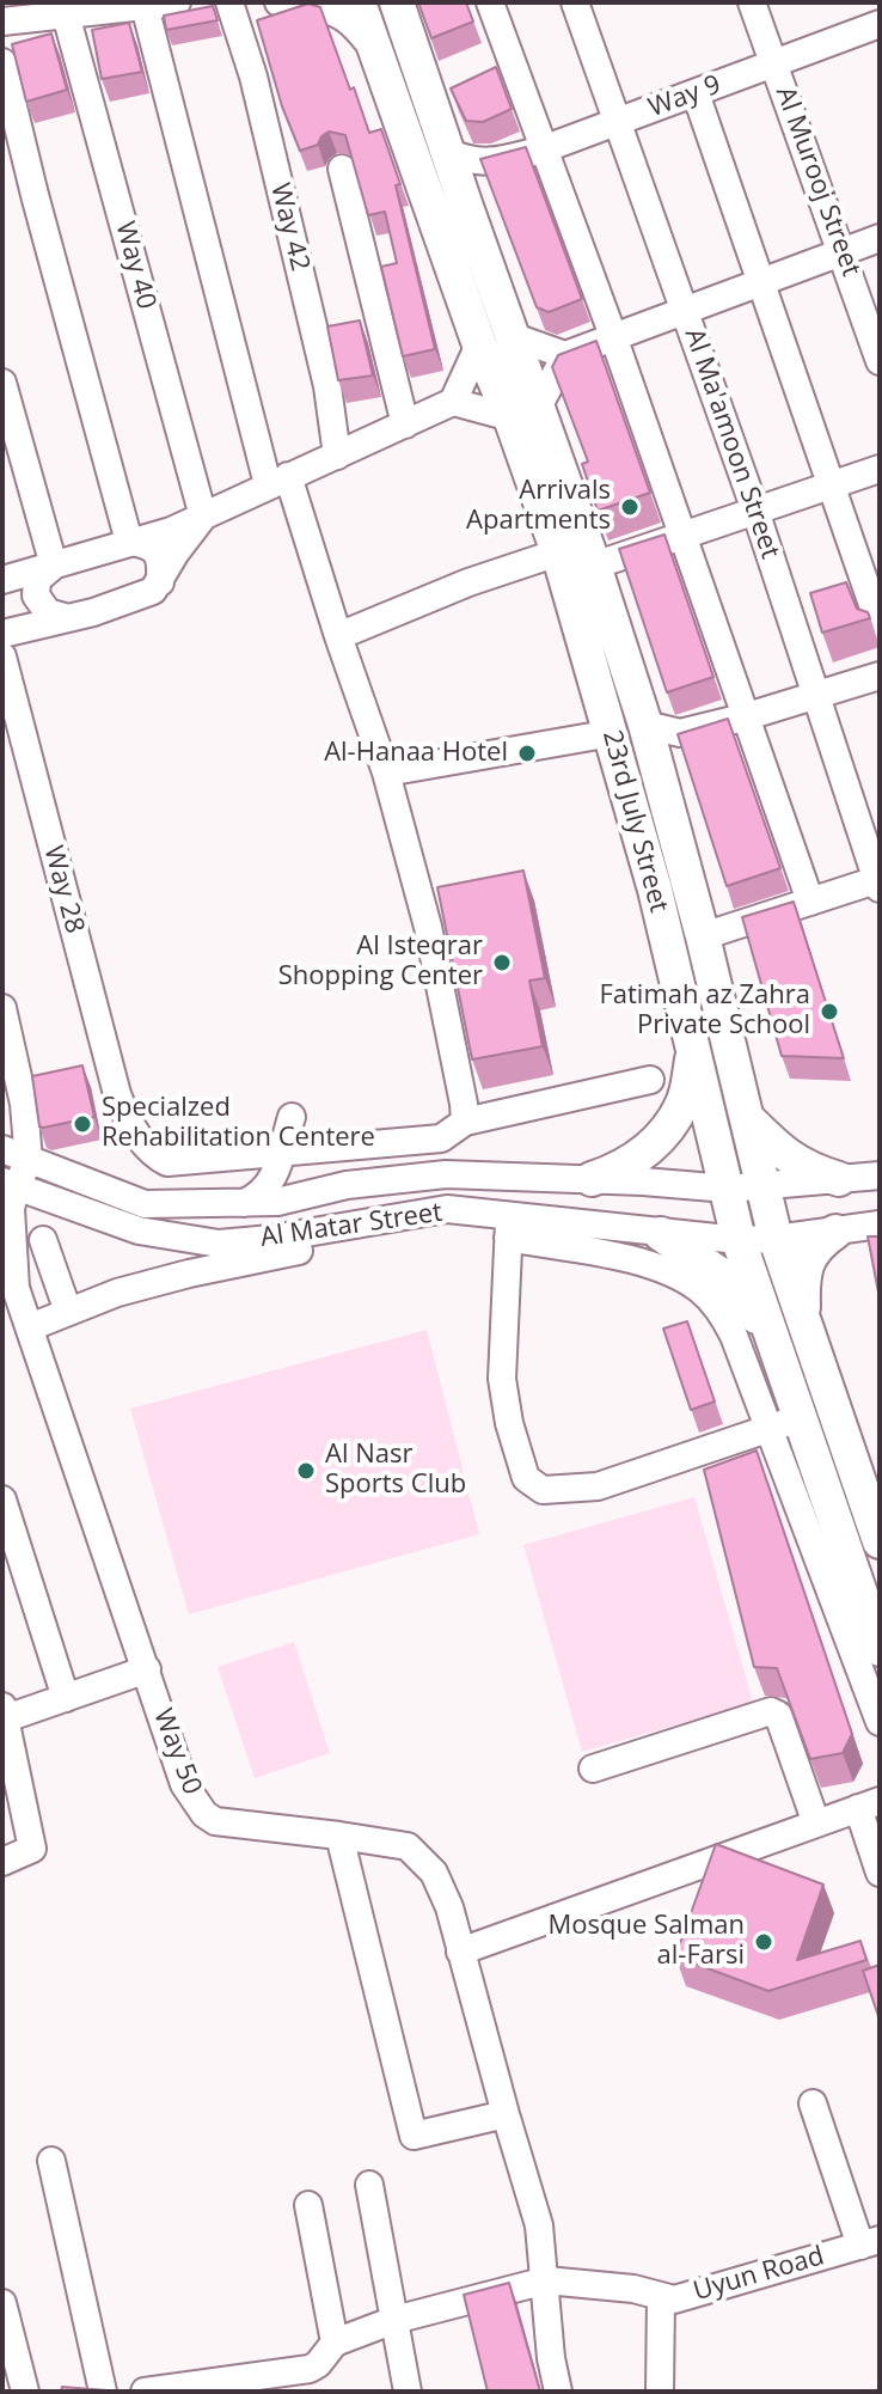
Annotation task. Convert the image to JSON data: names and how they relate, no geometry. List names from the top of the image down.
{
  "streets": {
    "main road": ["23rd July Street"],
    "street": [
      "Way 9",
      "Al Murooj Street",
      "Way 42",
      "Way 40",
      "Al Ma'amoon Street",
      "Way 28",
      "Al Matar Street",
      "Way 50",
      "Uyun Road"
    ]
  },
  "crossings": [
    ["Way 9", "Al Murooj Street"],
    ["Way 9", "Al Ma'amoon Street"],
    ["23rd July Street", "Al Matar Street"],
    ["Al Matar Street", "Way 50"],
    ["Way 50", "Uyun Road"]
  ],
  "places": [
    "Arrivals Apartments",
    "Al-Hanaa Hotel",
    "Al Isteqrar Shopping Center",
    "Fatimah az Zahra Private School",
    "Specialzed Rehabilitation Centere",
    "Al Nasr Sports Club",
    "Mosque Salman al-Farsi"
  ]
}
